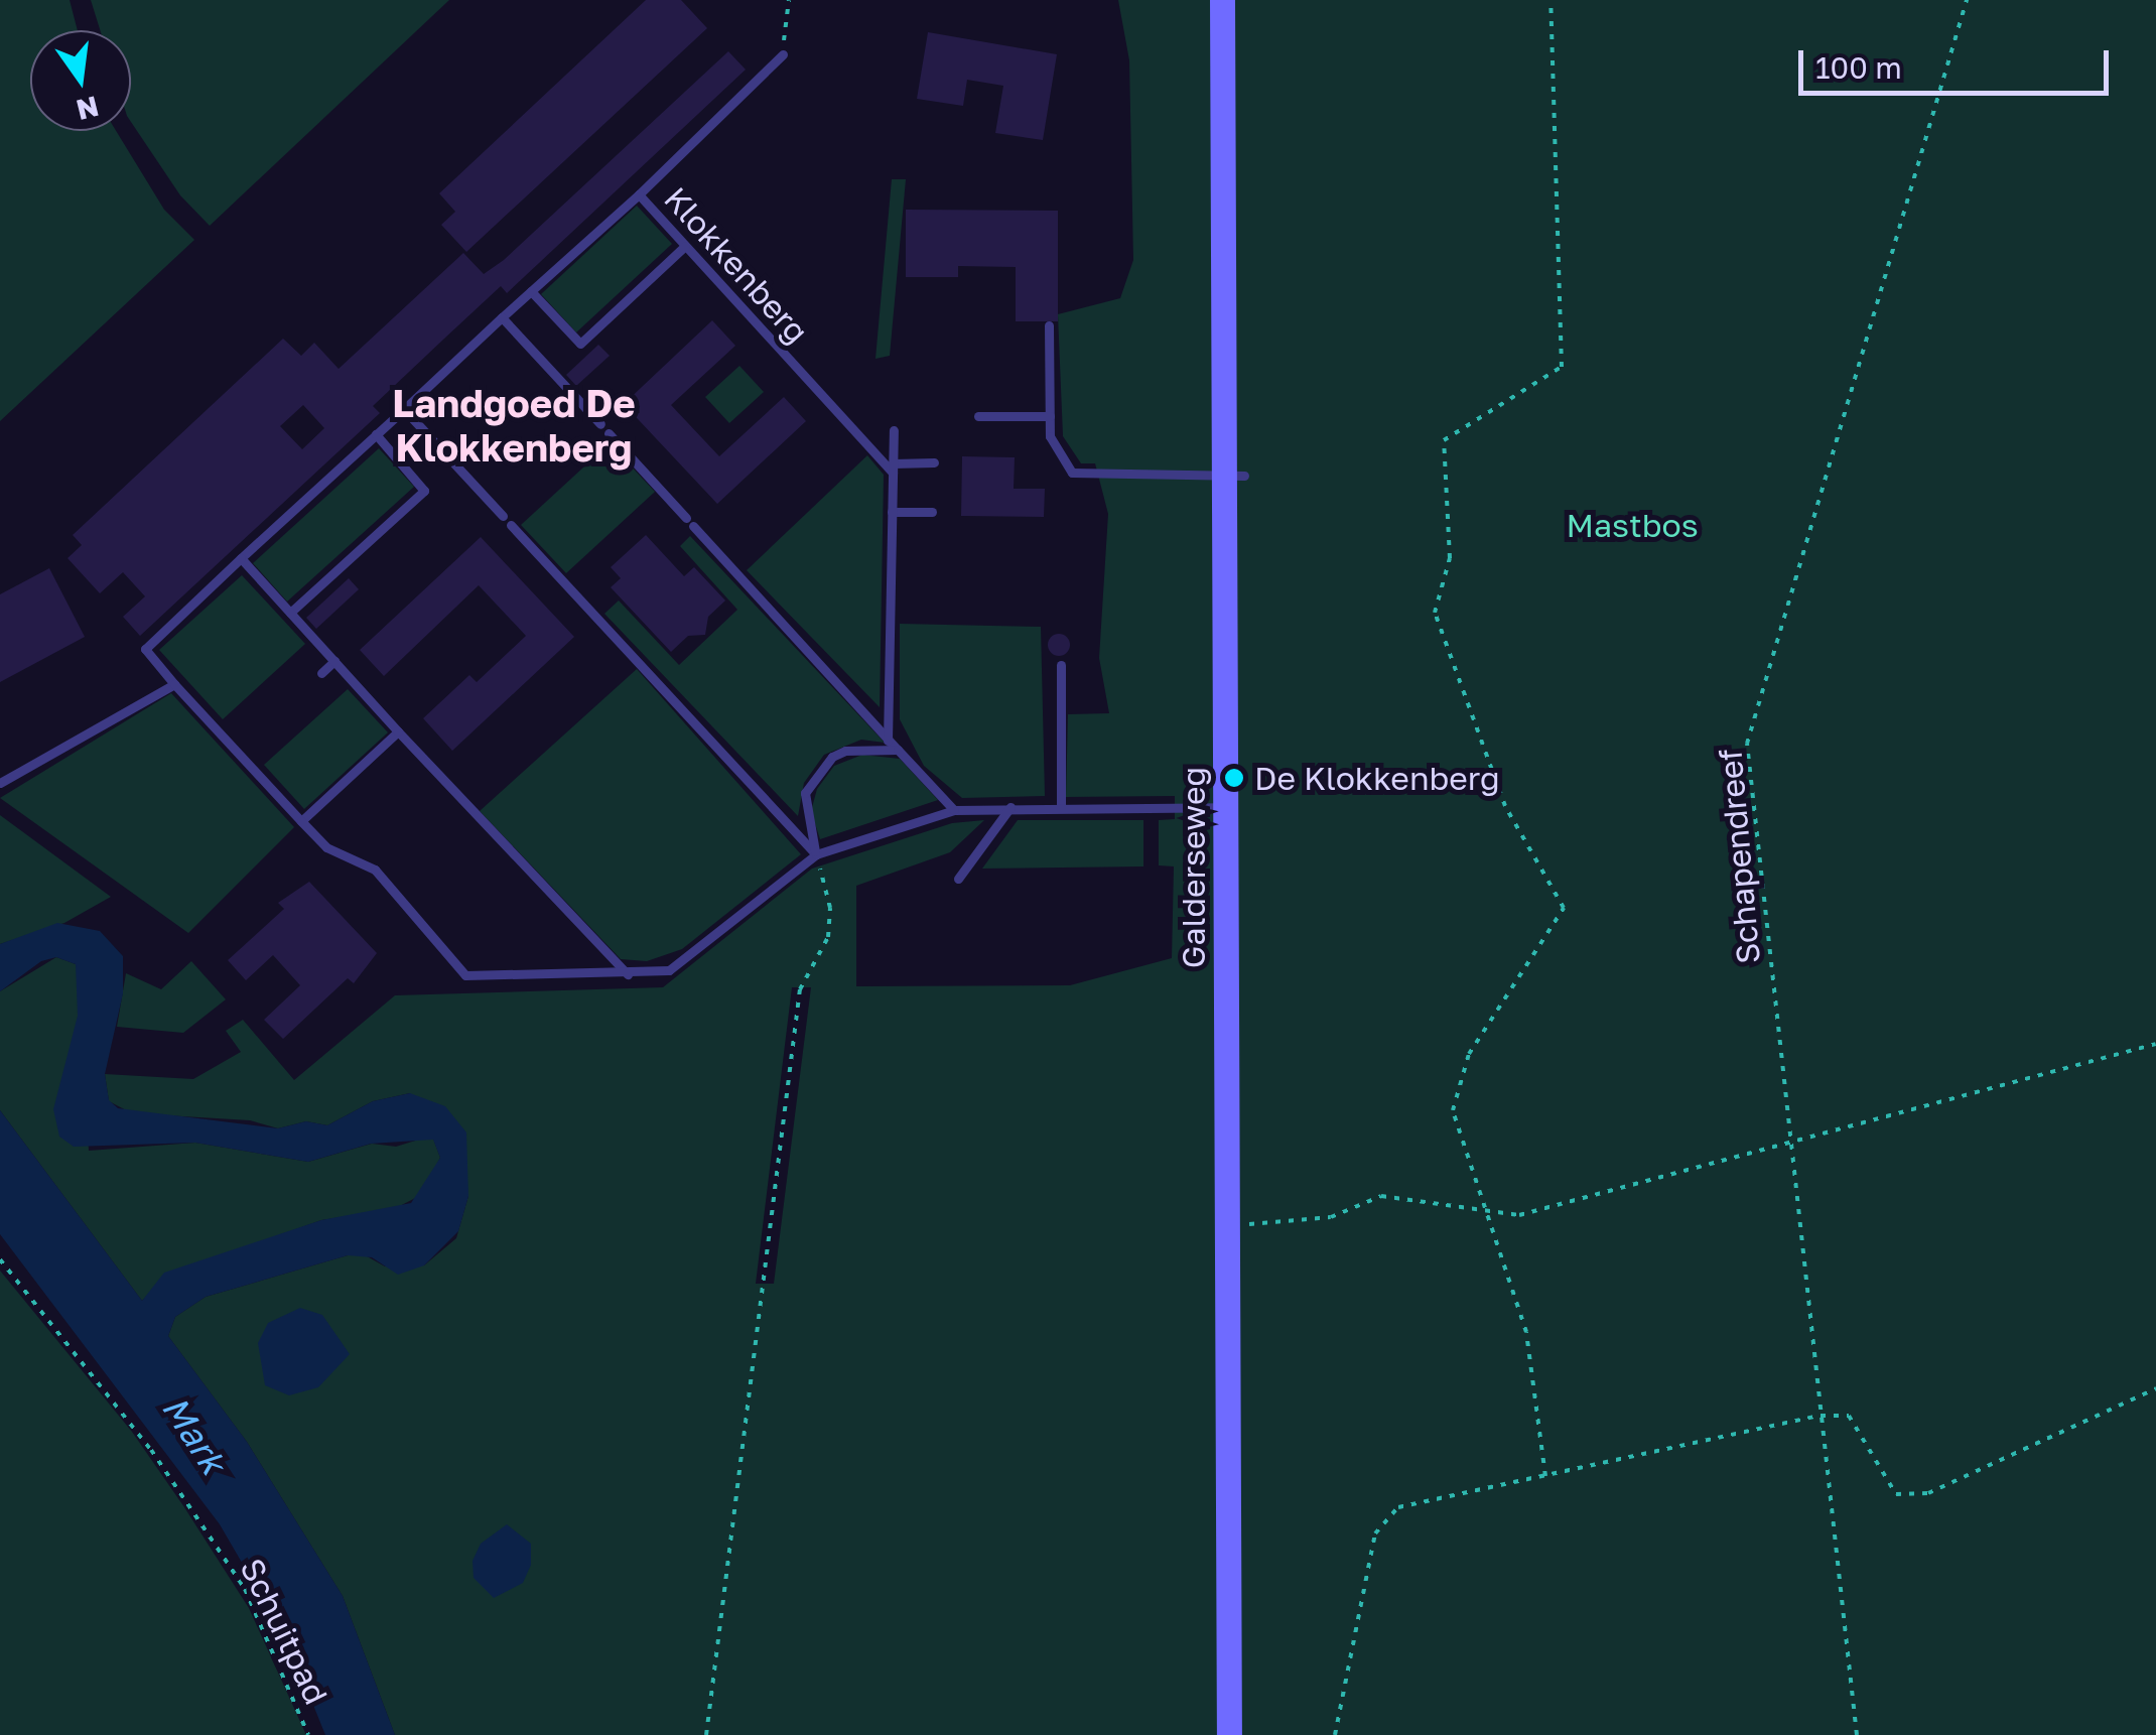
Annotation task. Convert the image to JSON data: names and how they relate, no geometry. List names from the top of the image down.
{
  "streets": {
    "street": ["Galderseweg"],
    "lane": ["Klokkenberg"],
    "path": ["Schapendreef", "Schuitpad"]
  },
  "districts": ["Landgoed De Klokkenberg"],
  "water": ["Mark"],
  "parks": ["Mastbos"],
  "places": ["De Klokkenberg"],
  "scale_bar": "100 m",
  "north": "bottom"
}
